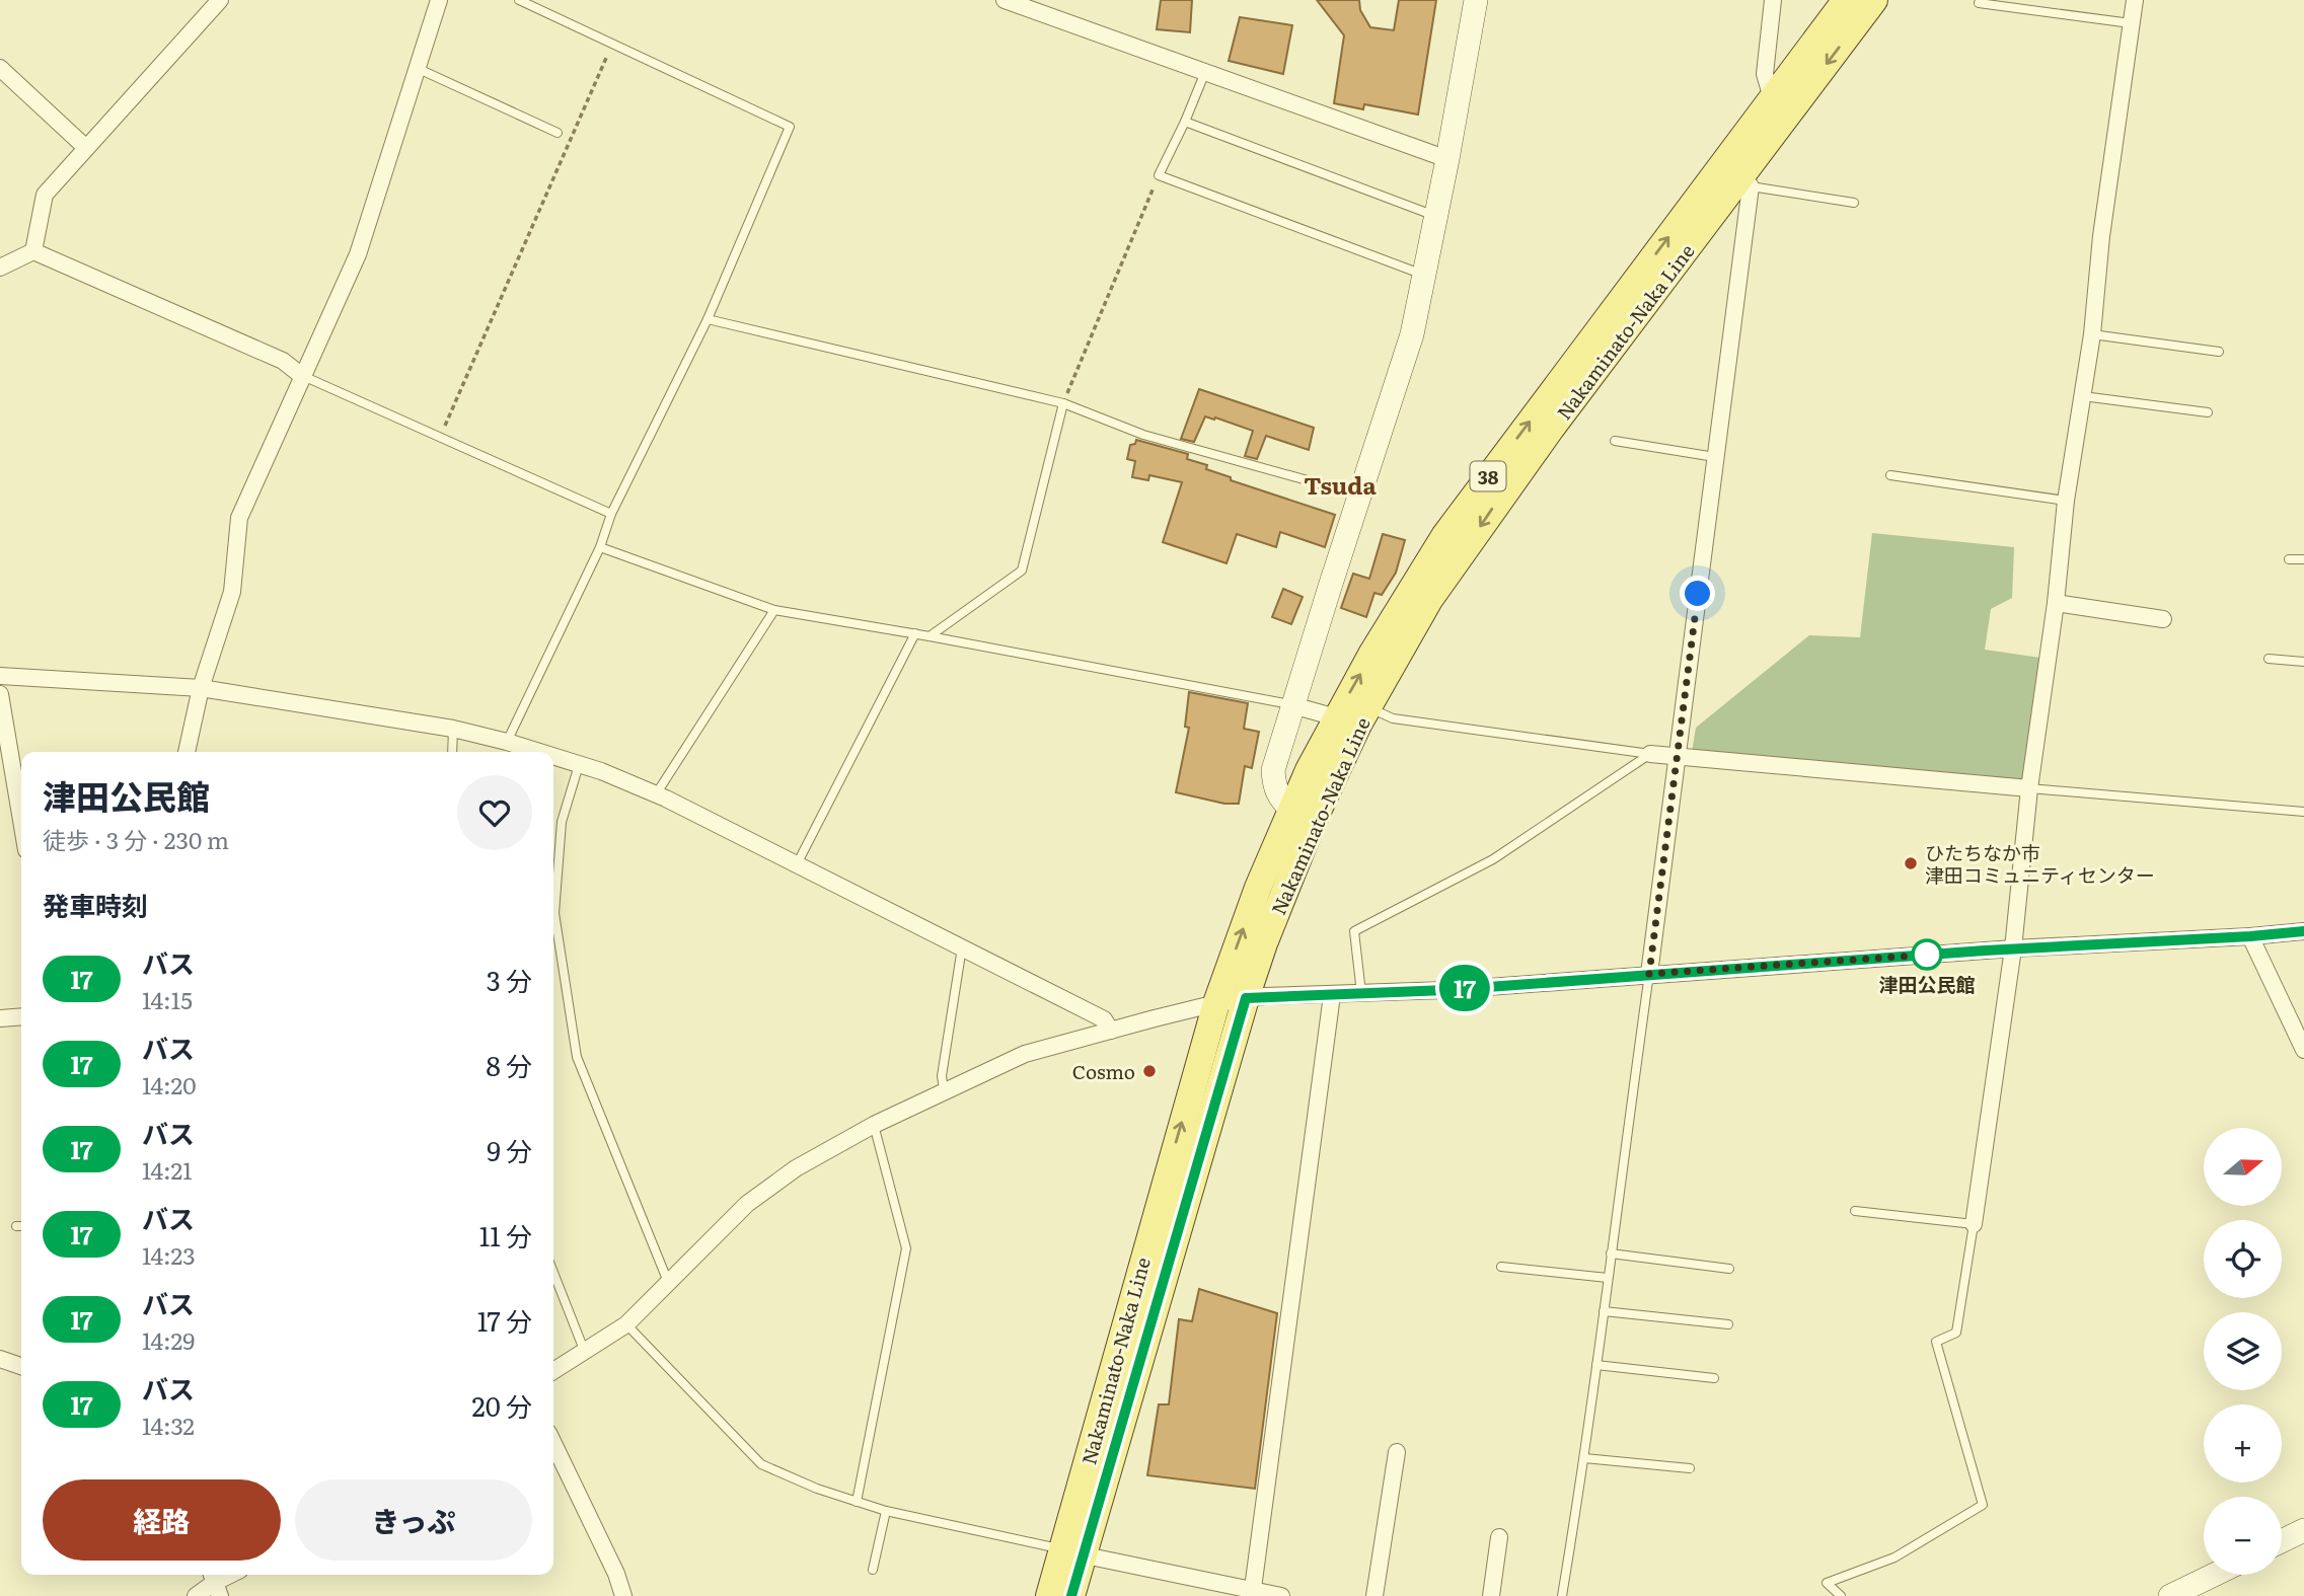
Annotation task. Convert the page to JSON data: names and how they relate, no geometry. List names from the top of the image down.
{
  "streets": {
    "main road": ["Nakaminato-Naka Line", "38"]
  },
  "districts": ["Tsuda"],
  "places": ["ひたちなか市 津田コミュニティセンター", "津田公民館", "Cosmo"],
  "lines": ["bus line 17"],
  "north": "right",
  "page": {
    "on_map": "17",
    "heading": [
      ["津田公民館", "徒歩 · 3 分 · 230 m"],
      "発車時刻"
    ],
    "list": [
      {
        "mark": "17",
        "name": "バス",
        "note": "14:15",
        "value": "3 分"
      },
      {
        "mark": "17",
        "name": "バス",
        "note": "14:20",
        "value": "8 分"
      },
      {
        "mark": "17",
        "name": "バス",
        "note": "14:21",
        "value": "9 分"
      },
      {
        "mark": "17",
        "name": "バス",
        "note": "14:23",
        "value": "11 分"
      },
      {
        "mark": "17",
        "name": "バス",
        "note": "14:29",
        "value": "17 分"
      },
      {
        "mark": "17",
        "name": "バス",
        "note": "14:32",
        "value": "20 分"
      }
    ],
    "map_buttons": ["+", "−"],
    "buttons": ["経路", "きっぷ"]
  }
}
